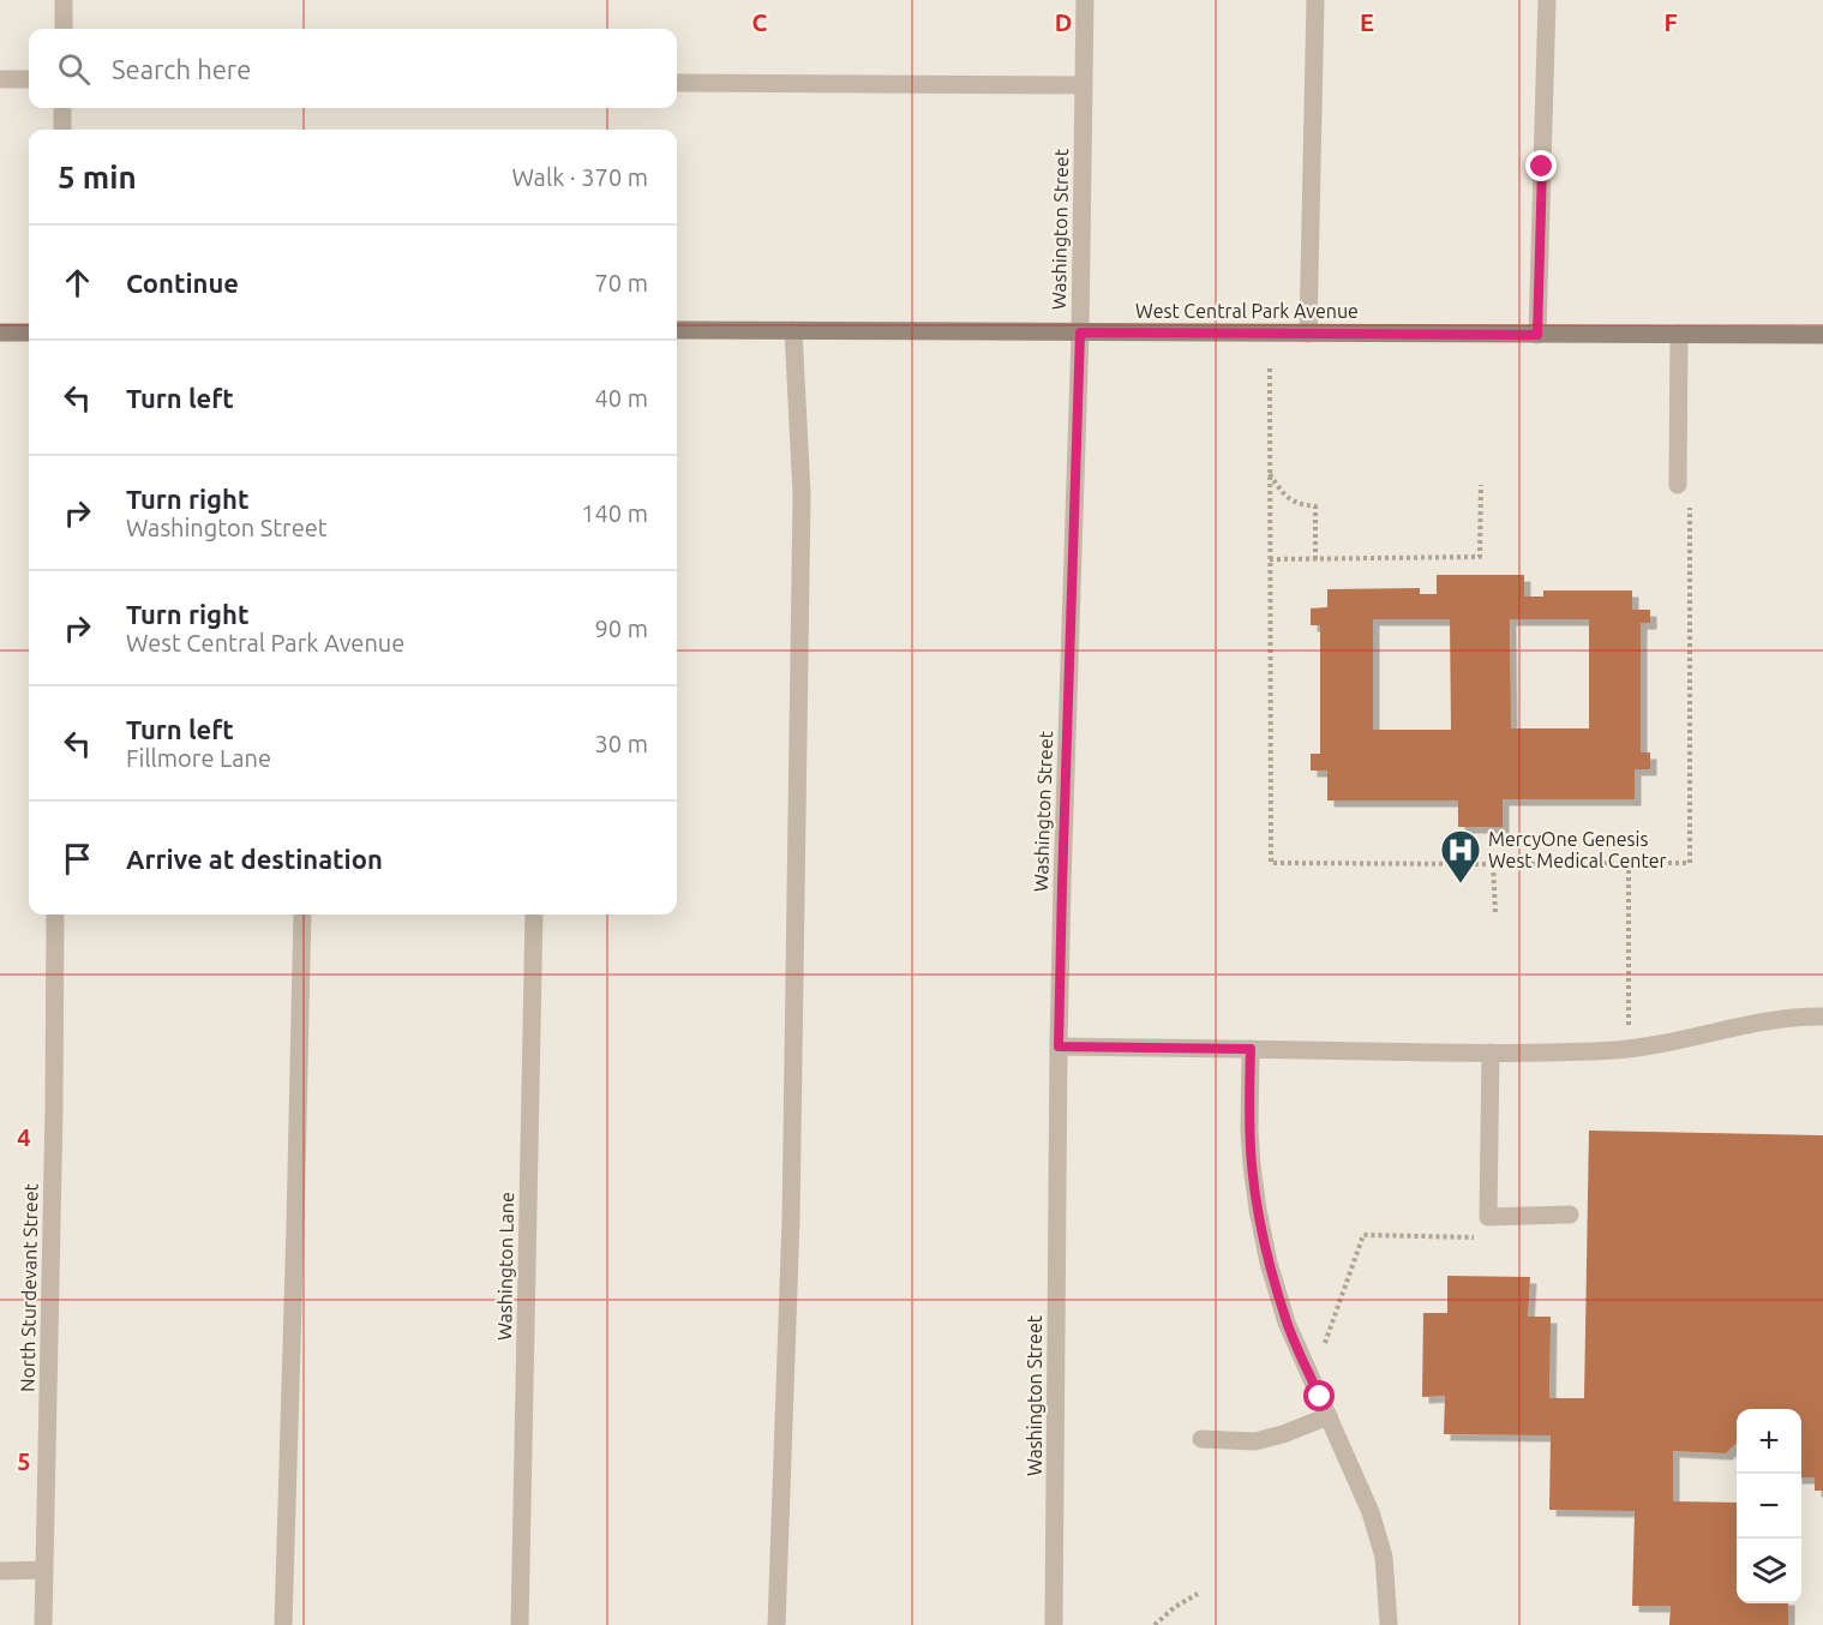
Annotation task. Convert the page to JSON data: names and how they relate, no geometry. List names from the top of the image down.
{
  "streets": {
    "main road": ["West Central Park Avenue"],
    "street": ["Washington Street", "Washington Lane", "North Sturdevant Street"]
  },
  "crossings": [
    ["Washington Street", "West Central Park Avenue"]
  ],
  "places": {
    "hospital": ["MercyOne Genesis West Medical Center"]
  },
  "page": {
    "search": "Search here",
    "heading": ["5 min", "Walk · 370 m"],
    "list": [
      ["Continue", "70 m"],
      ["Turn left", "40 m"],
      ["Turn right", "Washington Street", "140 m"],
      ["Turn right", "West Central Park Avenue", "90 m"],
      ["Turn left", "Fillmore Lane", "30 m"],
      "Arrive at destination"
    ],
    "map_buttons": ["+", "−"]
  },
  "grid": {
    "columns": [
      "C",
      "D",
      "E",
      "F"
    ],
    "rows": ["4", "5"]
  }
}
